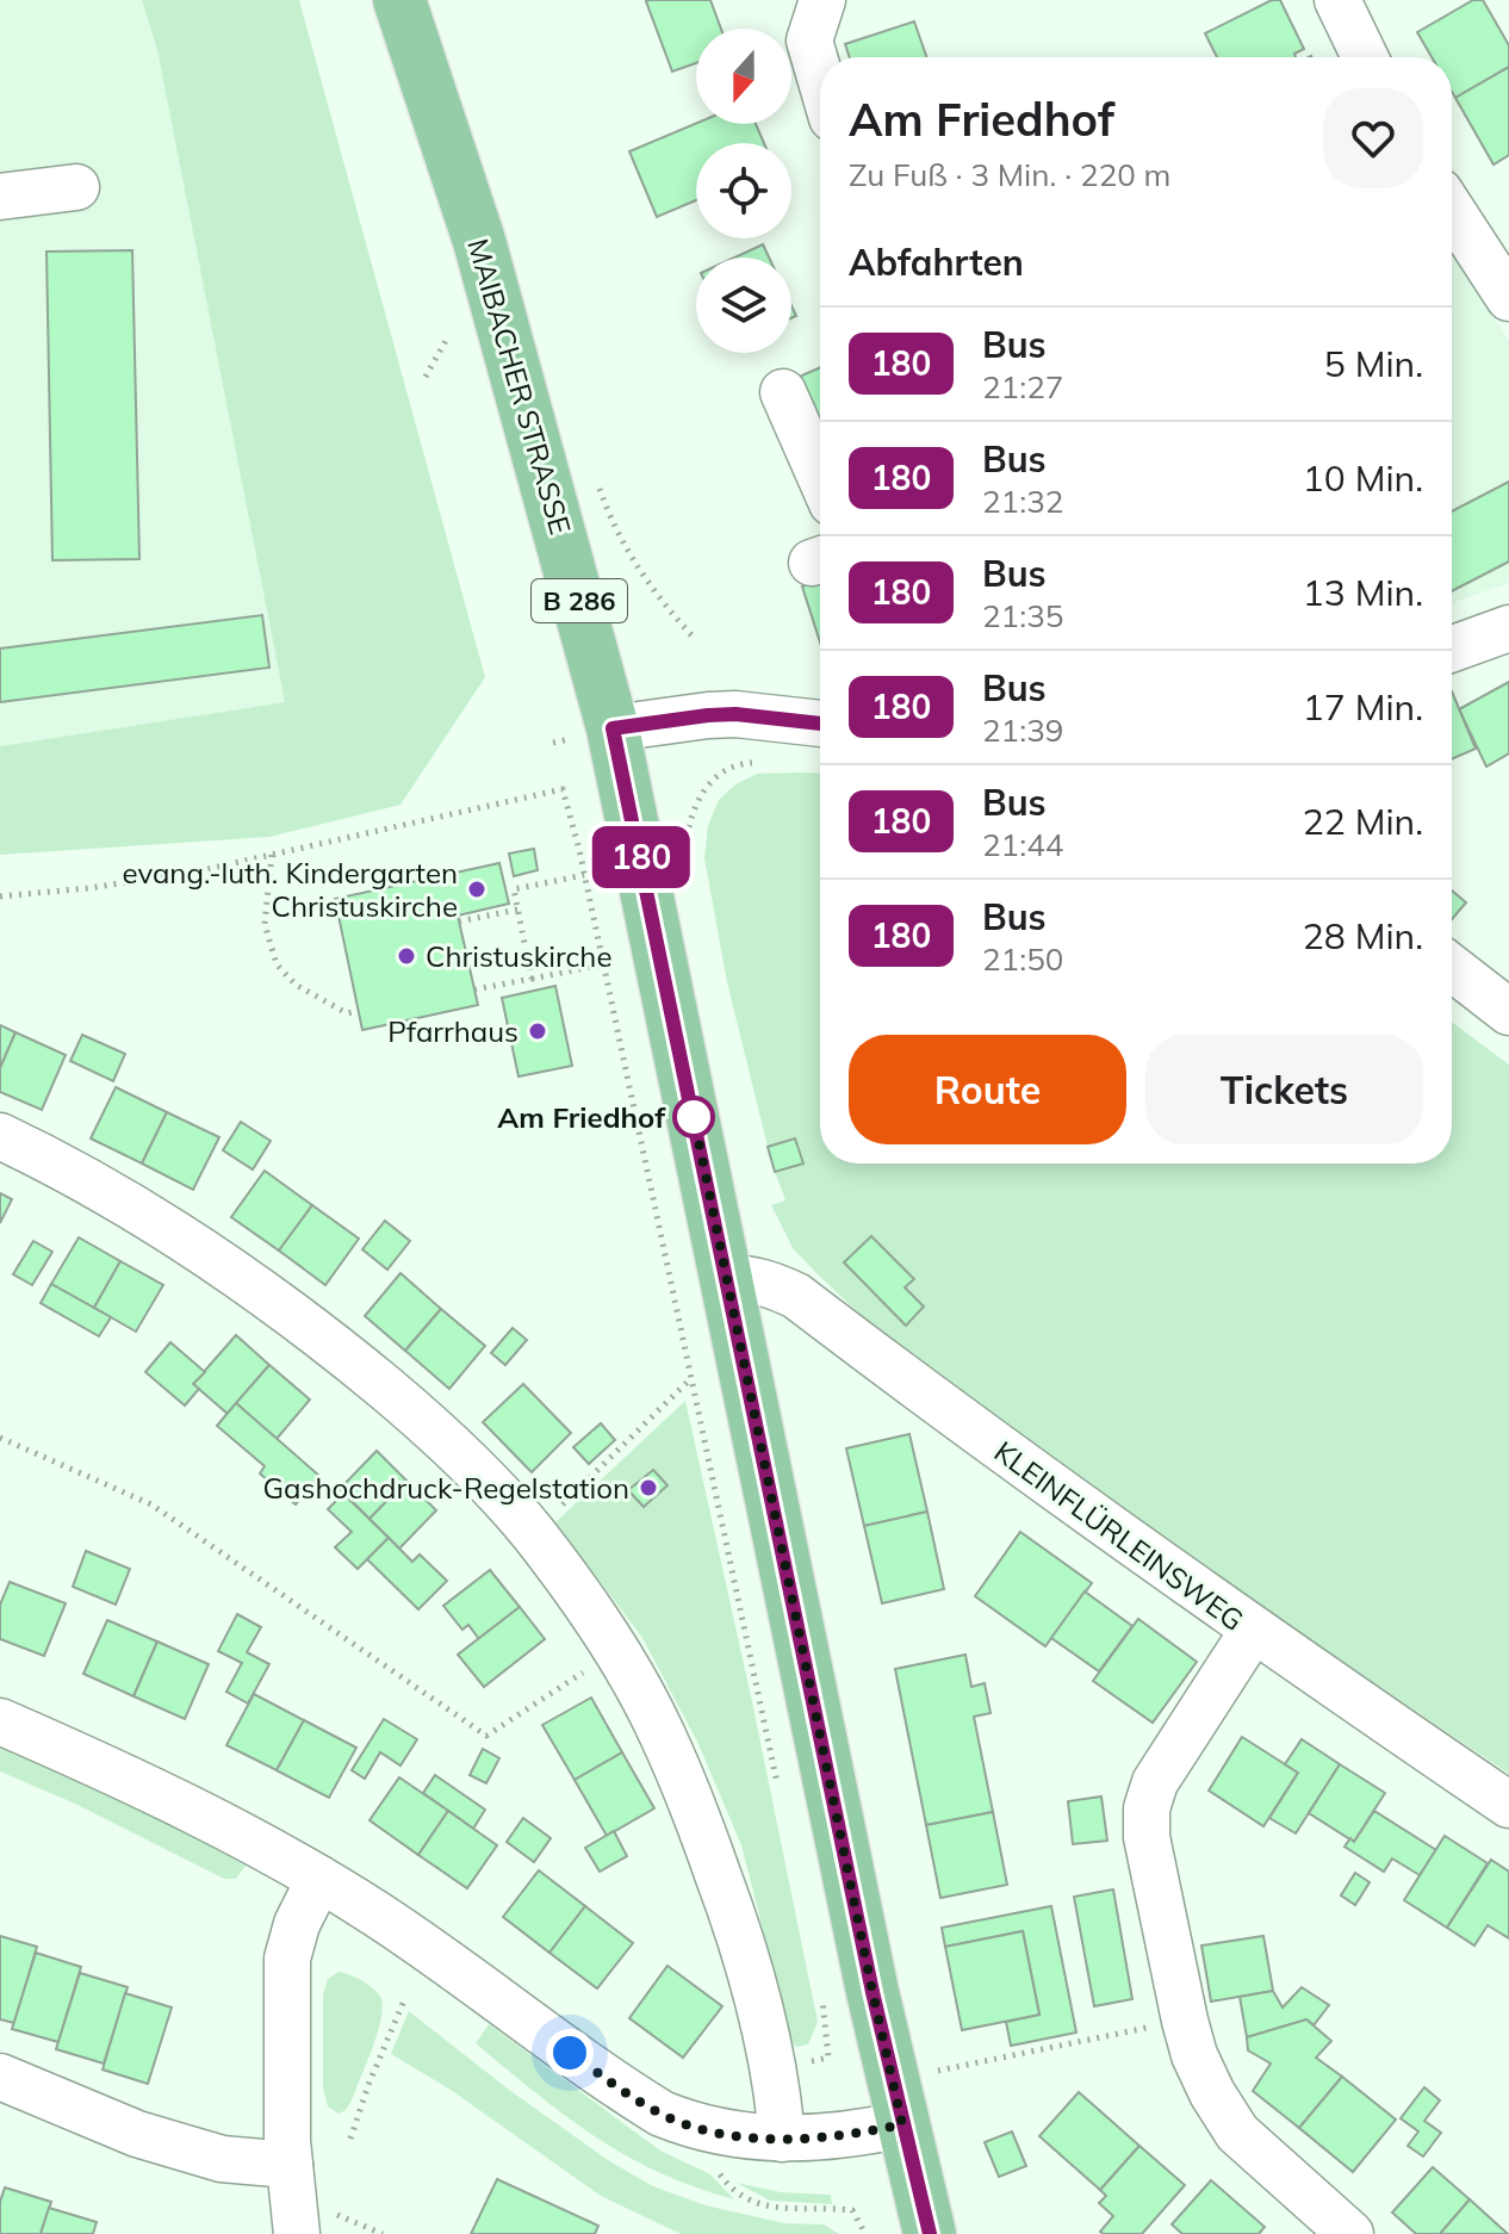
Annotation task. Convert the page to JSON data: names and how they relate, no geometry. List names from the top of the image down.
{
  "streets": {
    "main road": ["MAIBACHER STRASSE", "B 286"],
    "street": ["KLEINFLÜRLEINSWEG"]
  },
  "crossings": [
    ["MAIBACHER STRASSE", "KLEINFLÜRLEINSWEG"]
  ],
  "places": [
    "evang.-luth. Kindergarten Christuskirche",
    "Christuskirche",
    "Pfarrhaus",
    "Am Friedhof",
    "Gashochdruck-Regelstation"
  ],
  "lines": ["bus line 180"],
  "north": "bottom",
  "page": {
    "on_map": "180",
    "heading": [
      ["Am Friedhof", "Zu Fuß · 3 Min. · 220 m"],
      "Abfahrten"
    ],
    "list": [
      {
        "mark": "180",
        "name": "Bus",
        "note": "21:27",
        "value": "5 Min."
      },
      {
        "mark": "180",
        "name": "Bus",
        "note": "21:32",
        "value": "10 Min."
      },
      {
        "mark": "180",
        "name": "Bus",
        "note": "21:35",
        "value": "13 Min."
      },
      {
        "mark": "180",
        "name": "Bus",
        "note": "21:39",
        "value": "17 Min."
      },
      {
        "mark": "180",
        "name": "Bus",
        "note": "21:44",
        "value": "22 Min."
      },
      {
        "mark": "180",
        "name": "Bus",
        "note": "21:50",
        "value": "28 Min."
      }
    ],
    "buttons": ["Route", "Tickets"]
  }
}
